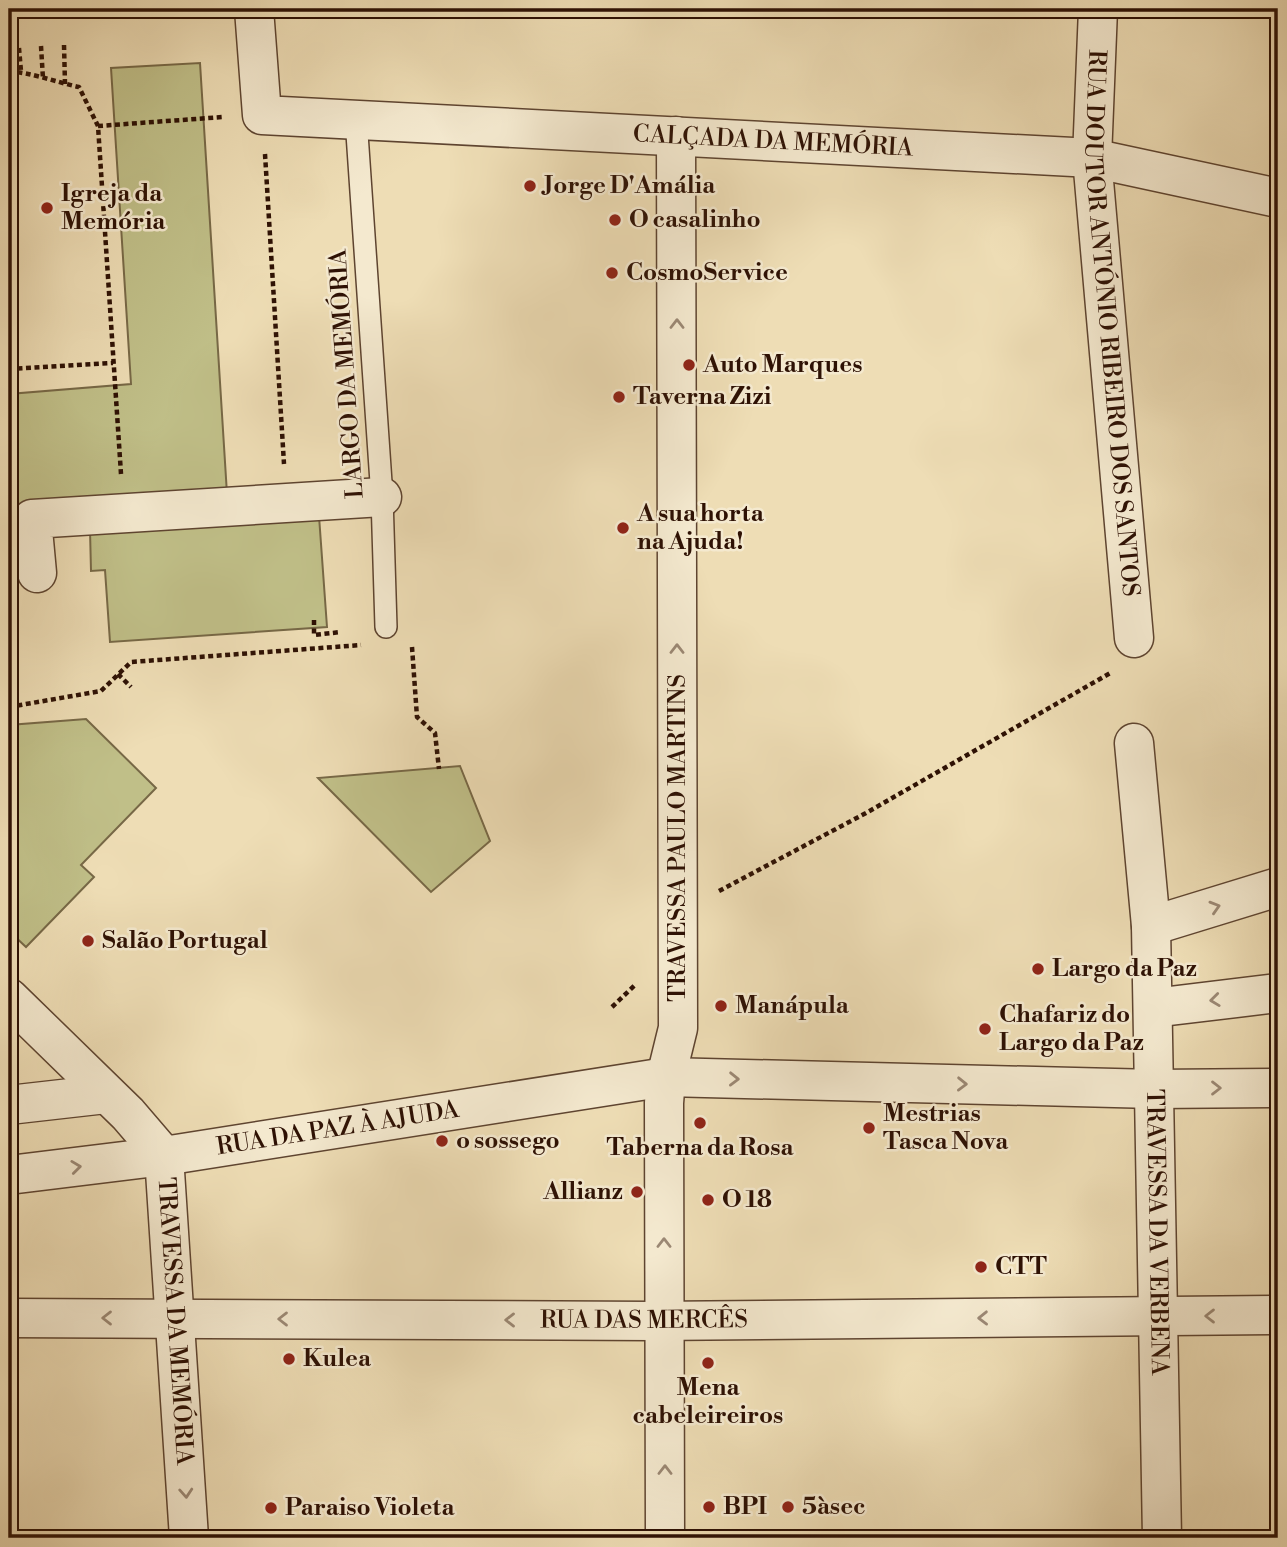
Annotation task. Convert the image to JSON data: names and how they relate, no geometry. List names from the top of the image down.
{
  "streets": {
    "street": [
      "CALÇADA DA MEMÓRIA",
      "RUA DOUTOR ANTÓNIO RIBEIRO DOS SANTOS",
      "TRAVESSA PAULO MARTINS",
      "RUA DA PAZ À AJUDA",
      "TRAVESSA DA VERBENA",
      "TRAVESSA DA MEMÓRIA",
      "RUA DAS MERCÊS"
    ],
    "lane": ["LARGO DA MEMÓRIA"]
  },
  "crossings": [
    ["CALÇADA DA MEMÓRIA", "RUA DOUTOR ANTÓNIO RIBEIRO DOS SANTOS"],
    ["CALÇADA DA MEMÓRIA", "LARGO DA MEMÓRIA"],
    ["CALÇADA DA MEMÓRIA", "TRAVESSA PAULO MARTINS"],
    ["TRAVESSA PAULO MARTINS", "RUA DA PAZ À AJUDA"],
    ["TRAVESSA PAULO MARTINS", "RUA DAS MERCÊS"],
    ["RUA DA PAZ À AJUDA", "TRAVESSA DA MEMÓRIA"],
    ["TRAVESSA DA VERBENA", "RUA DAS MERCÊS"],
    ["TRAVESSA DA MEMÓRIA", "RUA DAS MERCÊS"]
  ],
  "one_way": ["TRAVESSA PAULO MARTINS", "TRAVESSA DA MEMÓRIA"],
  "places": [
    "Jorge D'Amália",
    "Igreja da Memória",
    "O casalinho",
    "CosmoService",
    "Auto Marques",
    "Taverna Zizi",
    "A sua horta na Ajuda!",
    "Salão Portugal",
    "Largo da Paz",
    "Manápula",
    "Chafariz do Largo da Paz",
    "Taberna da Rosa",
    "Mestrias Tasca Nova",
    "o sossego",
    "Allianz",
    "O 18",
    "CTT",
    "Kulea",
    "Mena cabeleireiros",
    "BPI",
    "5àsec",
    "Paraiso Violeta"
  ]
}
